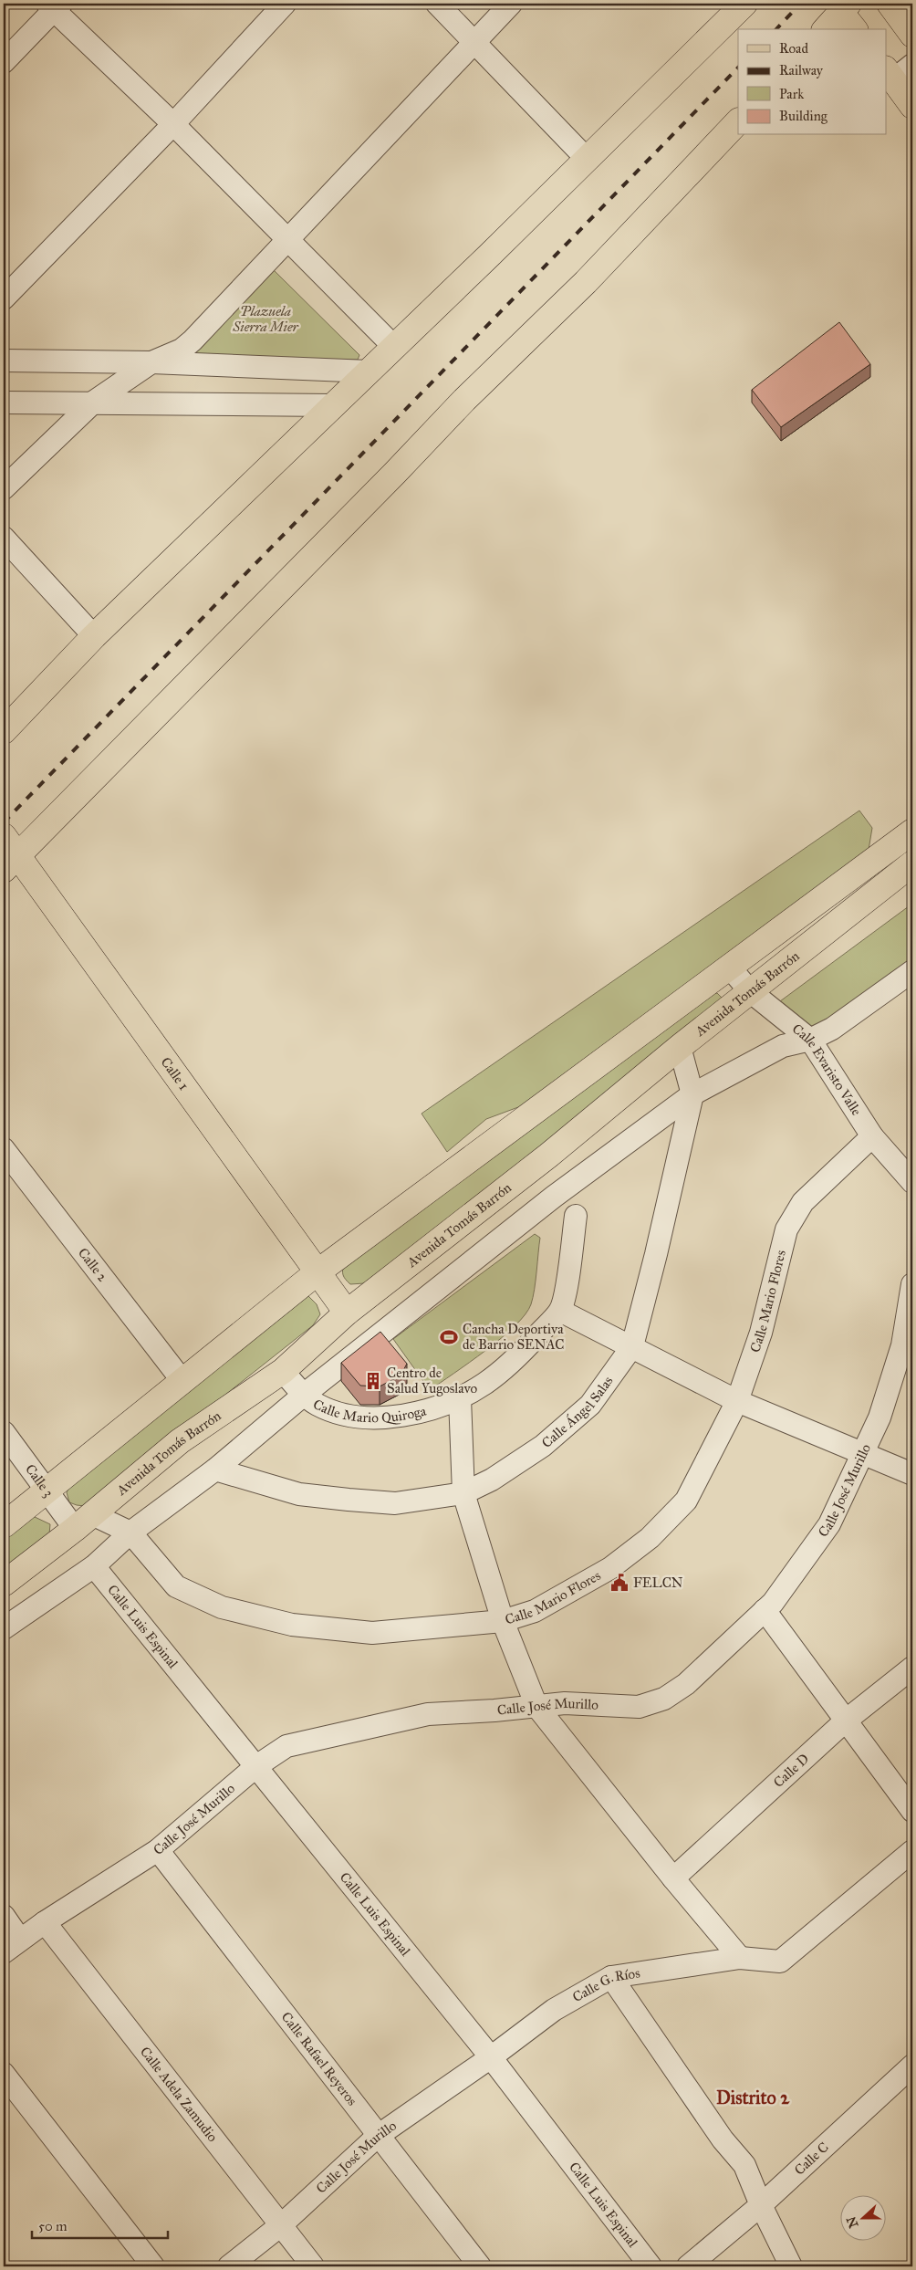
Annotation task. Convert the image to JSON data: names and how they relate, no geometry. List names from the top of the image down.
{
  "streets": {
    "main road": ["Avenida Tomás Barrón", "Calle 1"],
    "street": [
      "Calle Evaristo Valle",
      "Calle 2",
      "Calle Mario Flores",
      "Calle Mario Quiroga",
      "Calle Ángel Salas",
      "Calle 3",
      "Calle José Murillo",
      "Calle Luis Espinal",
      "Calle D",
      "Calle G. Ríos",
      "Calle Rafael Reyeros",
      "Calle Adela Zamudio",
      "Calle C"
    ]
  },
  "crossings": [
    ["Avenida Tomás Barrón", "Calle Evaristo Valle"],
    ["Avenida Tomás Barrón", "Calle 1"],
    ["Avenida Tomás Barrón", "Calle Mario Flores"],
    ["Avenida Tomás Barrón", "Calle Mario Quiroga"],
    ["Avenida Tomás Barrón", "Calle Ángel Salas"],
    ["Avenida Tomás Barrón", "Calle 3"],
    ["Calle Evaristo Valle", "Calle Mario Flores"],
    ["Calle Mario Flores", "Calle 3"],
    ["Calle José Murillo", "Calle Luis Espinal"],
    ["Calle José Murillo", "Calle G. Ríos"],
    ["Calle José Murillo", "Calle Rafael Reyeros"],
    ["Calle José Murillo", "Calle Adela Zamudio"],
    ["Calle Luis Espinal", "Calle G. Ríos"]
  ],
  "districts": ["Distrito 2"],
  "parks": ["Plazuela Sierra Mier"],
  "places": {
    "sports": ["Cancha Deportiva de Barrio SENAC"],
    "building": ["Centro de Salud Yugoslavo"],
    "public building": ["FELCN"]
  },
  "legend": [
    "Road",
    "Railway",
    "Park",
    "Building"
  ],
  "scale_bar": "50 m",
  "north": "left"
}
